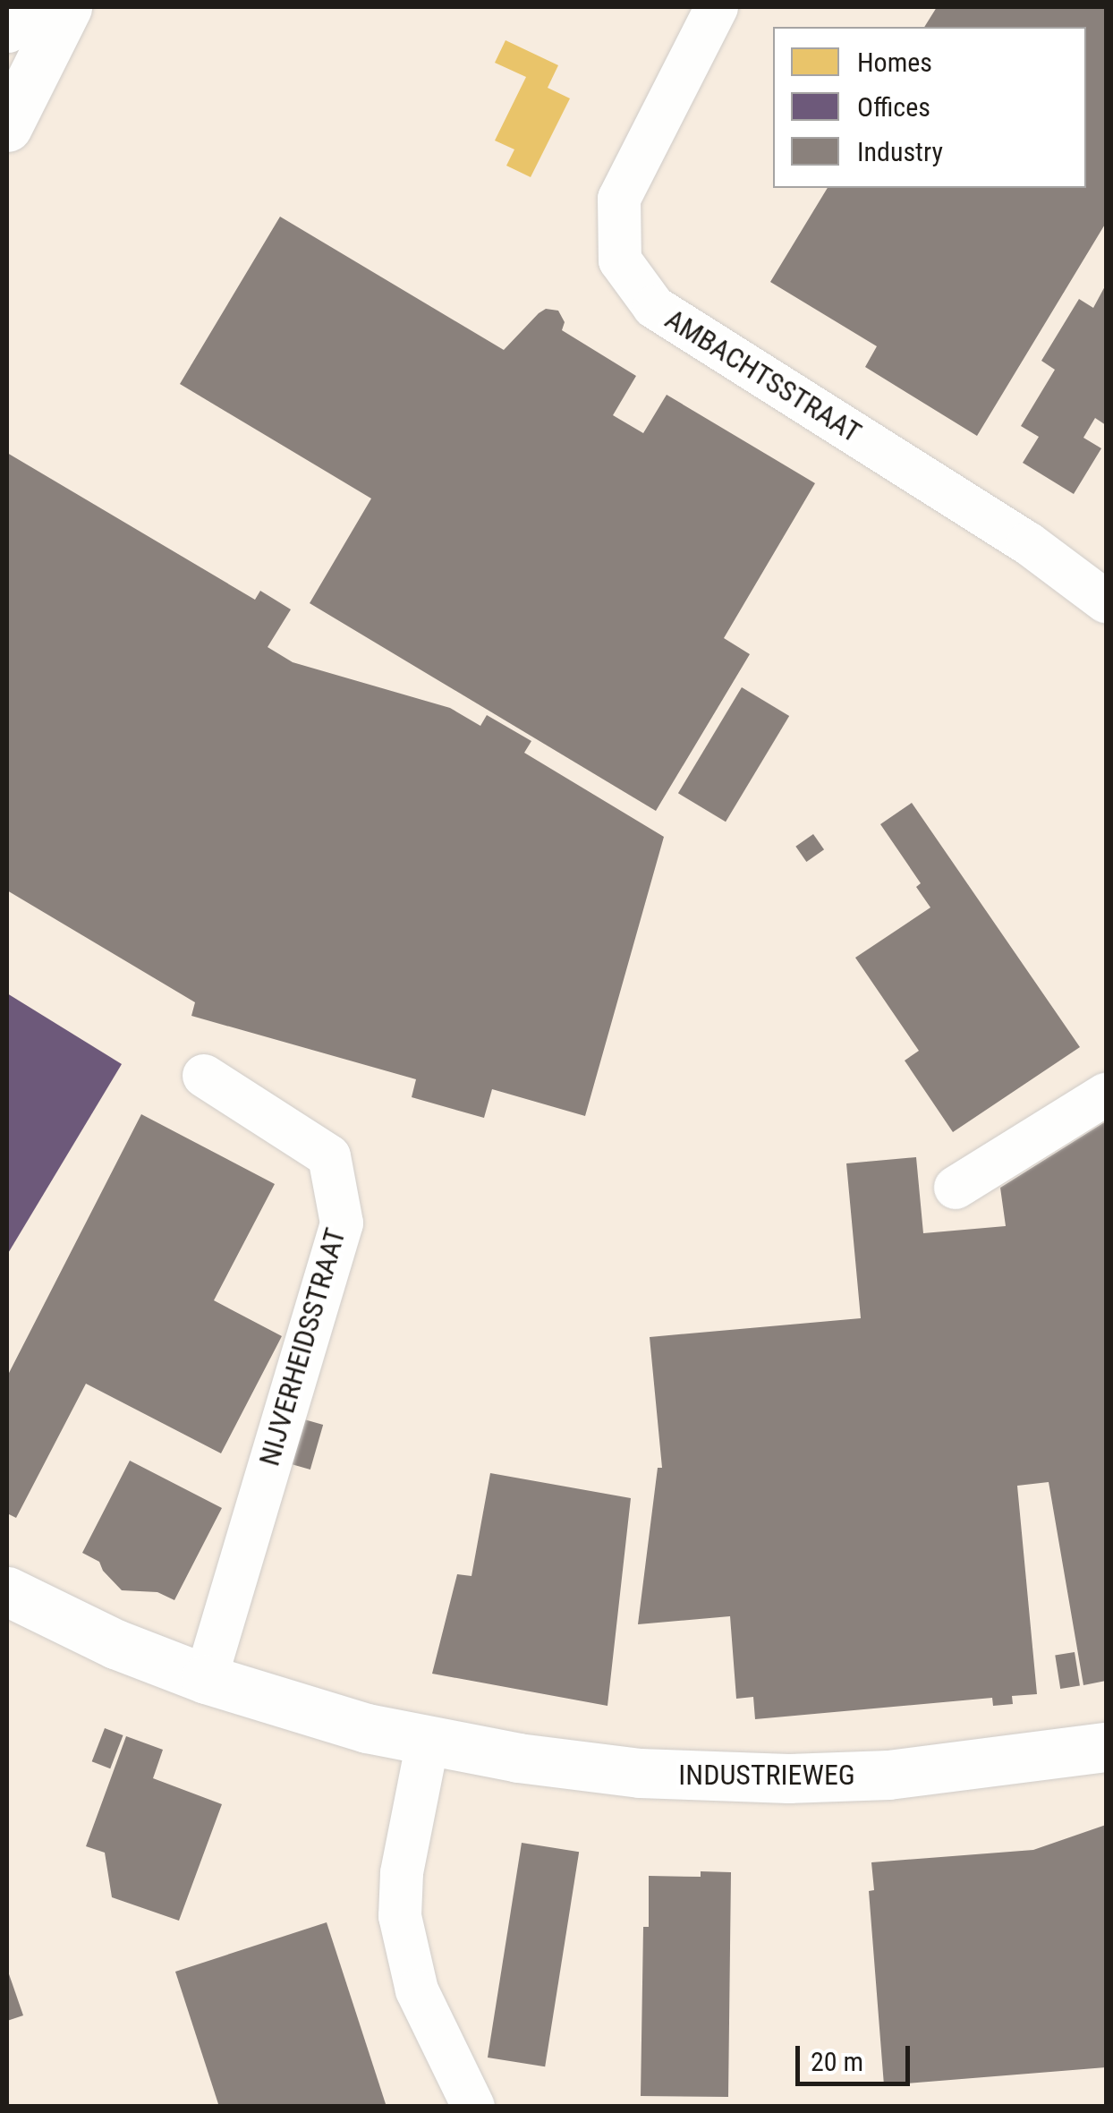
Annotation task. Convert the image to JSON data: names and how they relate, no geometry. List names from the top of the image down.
{
  "streets": {
    "street": ["AMBACHTSSTRAAT", "NIJVERHEIDSSTRAAT", "INDUSTRIEWEG"]
  },
  "crossings": [
    ["NIJVERHEIDSSTRAAT", "INDUSTRIEWEG"]
  ],
  "legend": ["Homes", "Offices", "Industry"],
  "scale_bar": "20 m"
}
